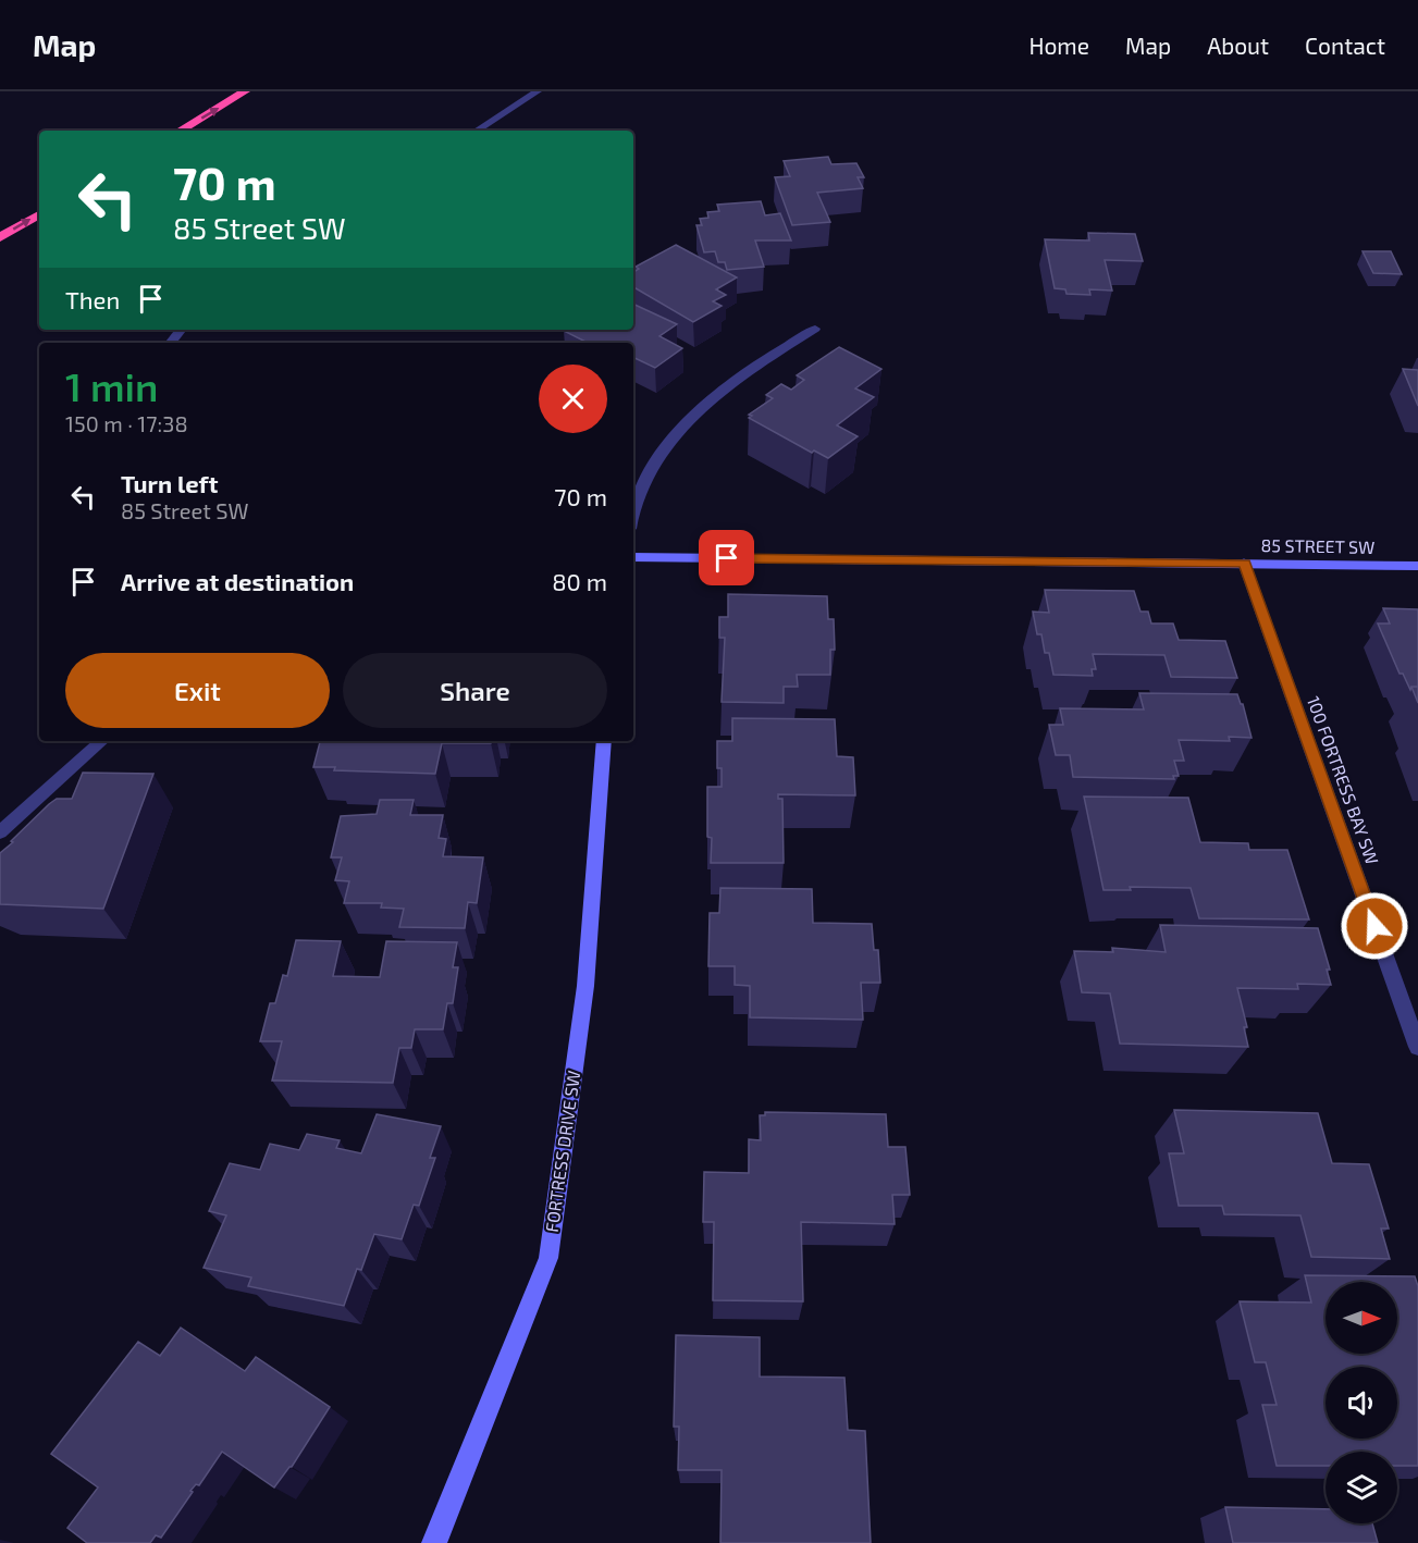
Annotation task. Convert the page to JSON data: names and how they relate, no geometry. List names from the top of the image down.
{
  "streets": {
    "street": ["85 STREET SW", "100 FORTRESS BAY SW", "FORTRESS DRIVE SW"]
  },
  "crossings": [
    ["85 STREET SW", "100 FORTRESS BAY SW"]
  ],
  "north": "right",
  "page": {
    "header": "Map",
    "nav": [
      "Home",
      "Map",
      "About",
      "Contact"
    ],
    "turn": ["70 m", "85 Street SW"],
    "then": "Then",
    "heading": ["1 min", "150 m · 17:38"],
    "list": [
      {
        "name": "Turn left",
        "note": "85 Street SW",
        "value": "70 m"
      },
      {
        "name": "Arrive at destination",
        "value": "80 m"
      }
    ],
    "buttons": ["Exit", "Share"]
  }
}
